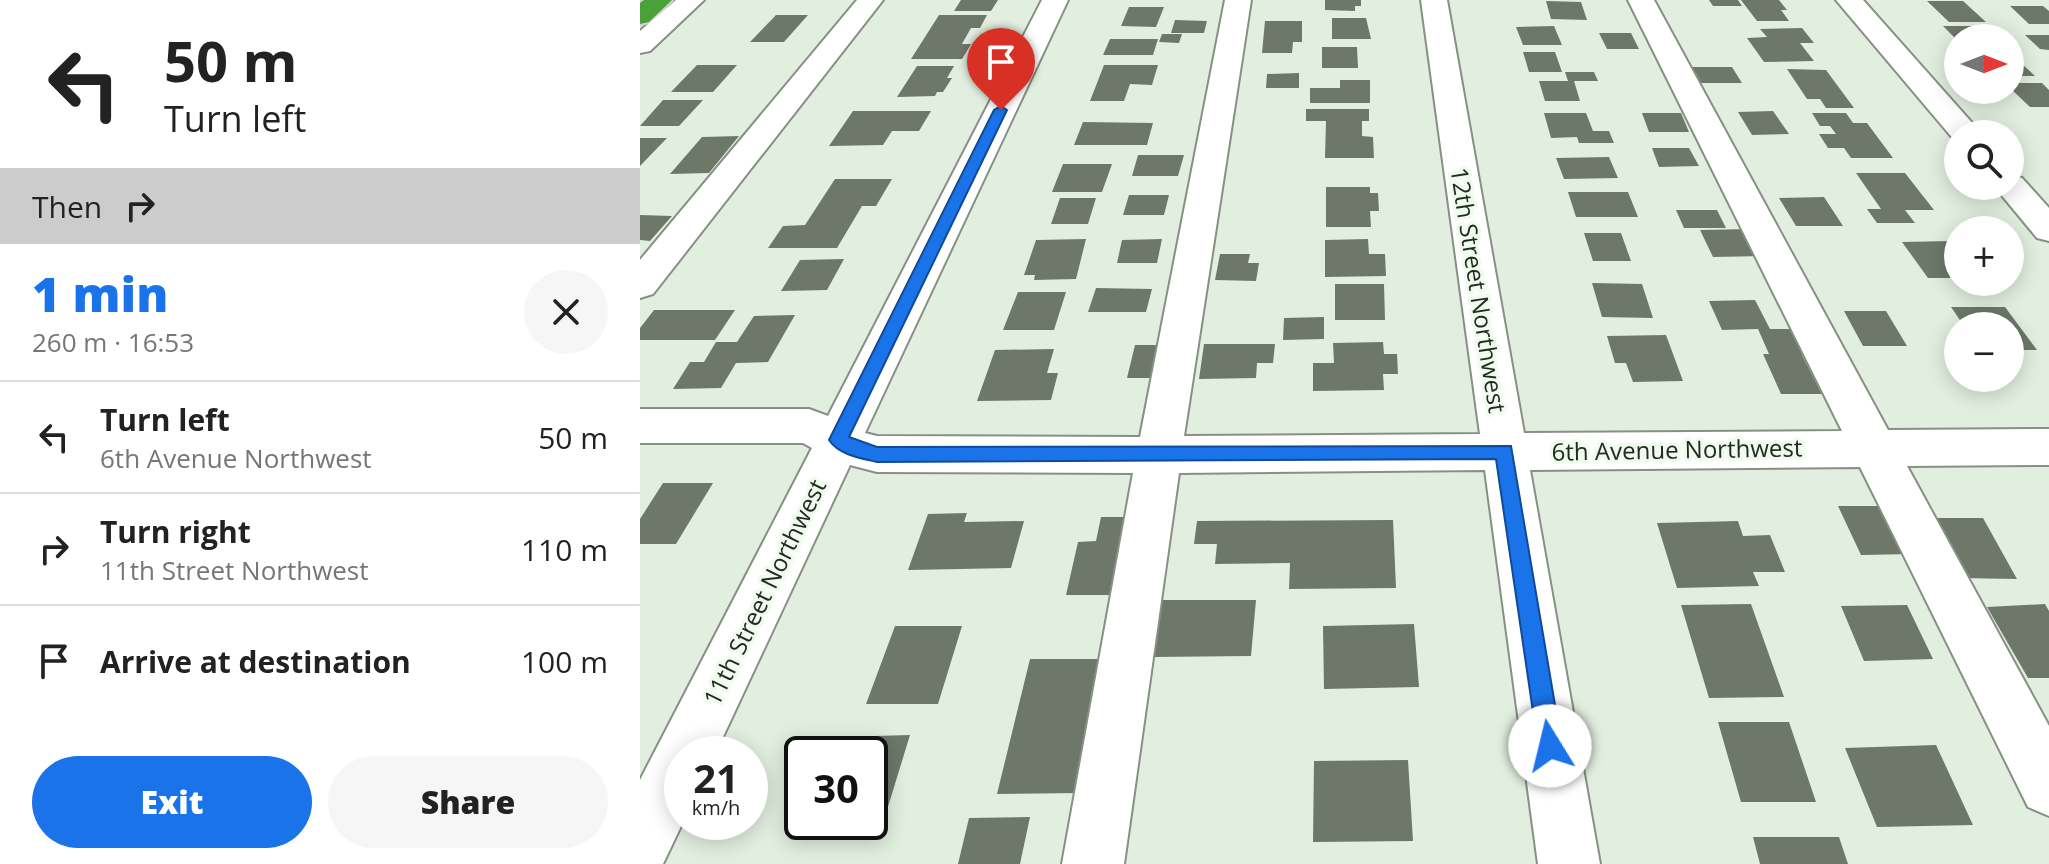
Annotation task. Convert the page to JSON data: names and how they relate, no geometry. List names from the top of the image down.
{
  "streets": {
    "street": ["12th Street Northwest", "6th Avenue Northwest", "11th Street Northwest"]
  },
  "crossings": [
    ["12th Street Northwest", "6th Avenue Northwest"],
    ["6th Avenue Northwest", "11th Street Northwest"]
  ],
  "north": "right",
  "page": {
    "turn": ["50 m", "Turn left"],
    "map_buttons": ["+", "−"],
    "then": "Then",
    "heading": ["1 min", "260 m · 16:53"],
    "list": [
      {
        "name": "Turn left",
        "note": "6th Avenue Northwest",
        "value": "50 m"
      },
      {
        "name": "Turn right",
        "note": "11th Street Northwest",
        "value": "110 m"
      },
      {
        "name": "Arrive at destination",
        "value": "100 m"
      }
    ],
    "speed": "21 km/h",
    "limit": "30",
    "buttons": ["Exit", "Share"]
  }
}
